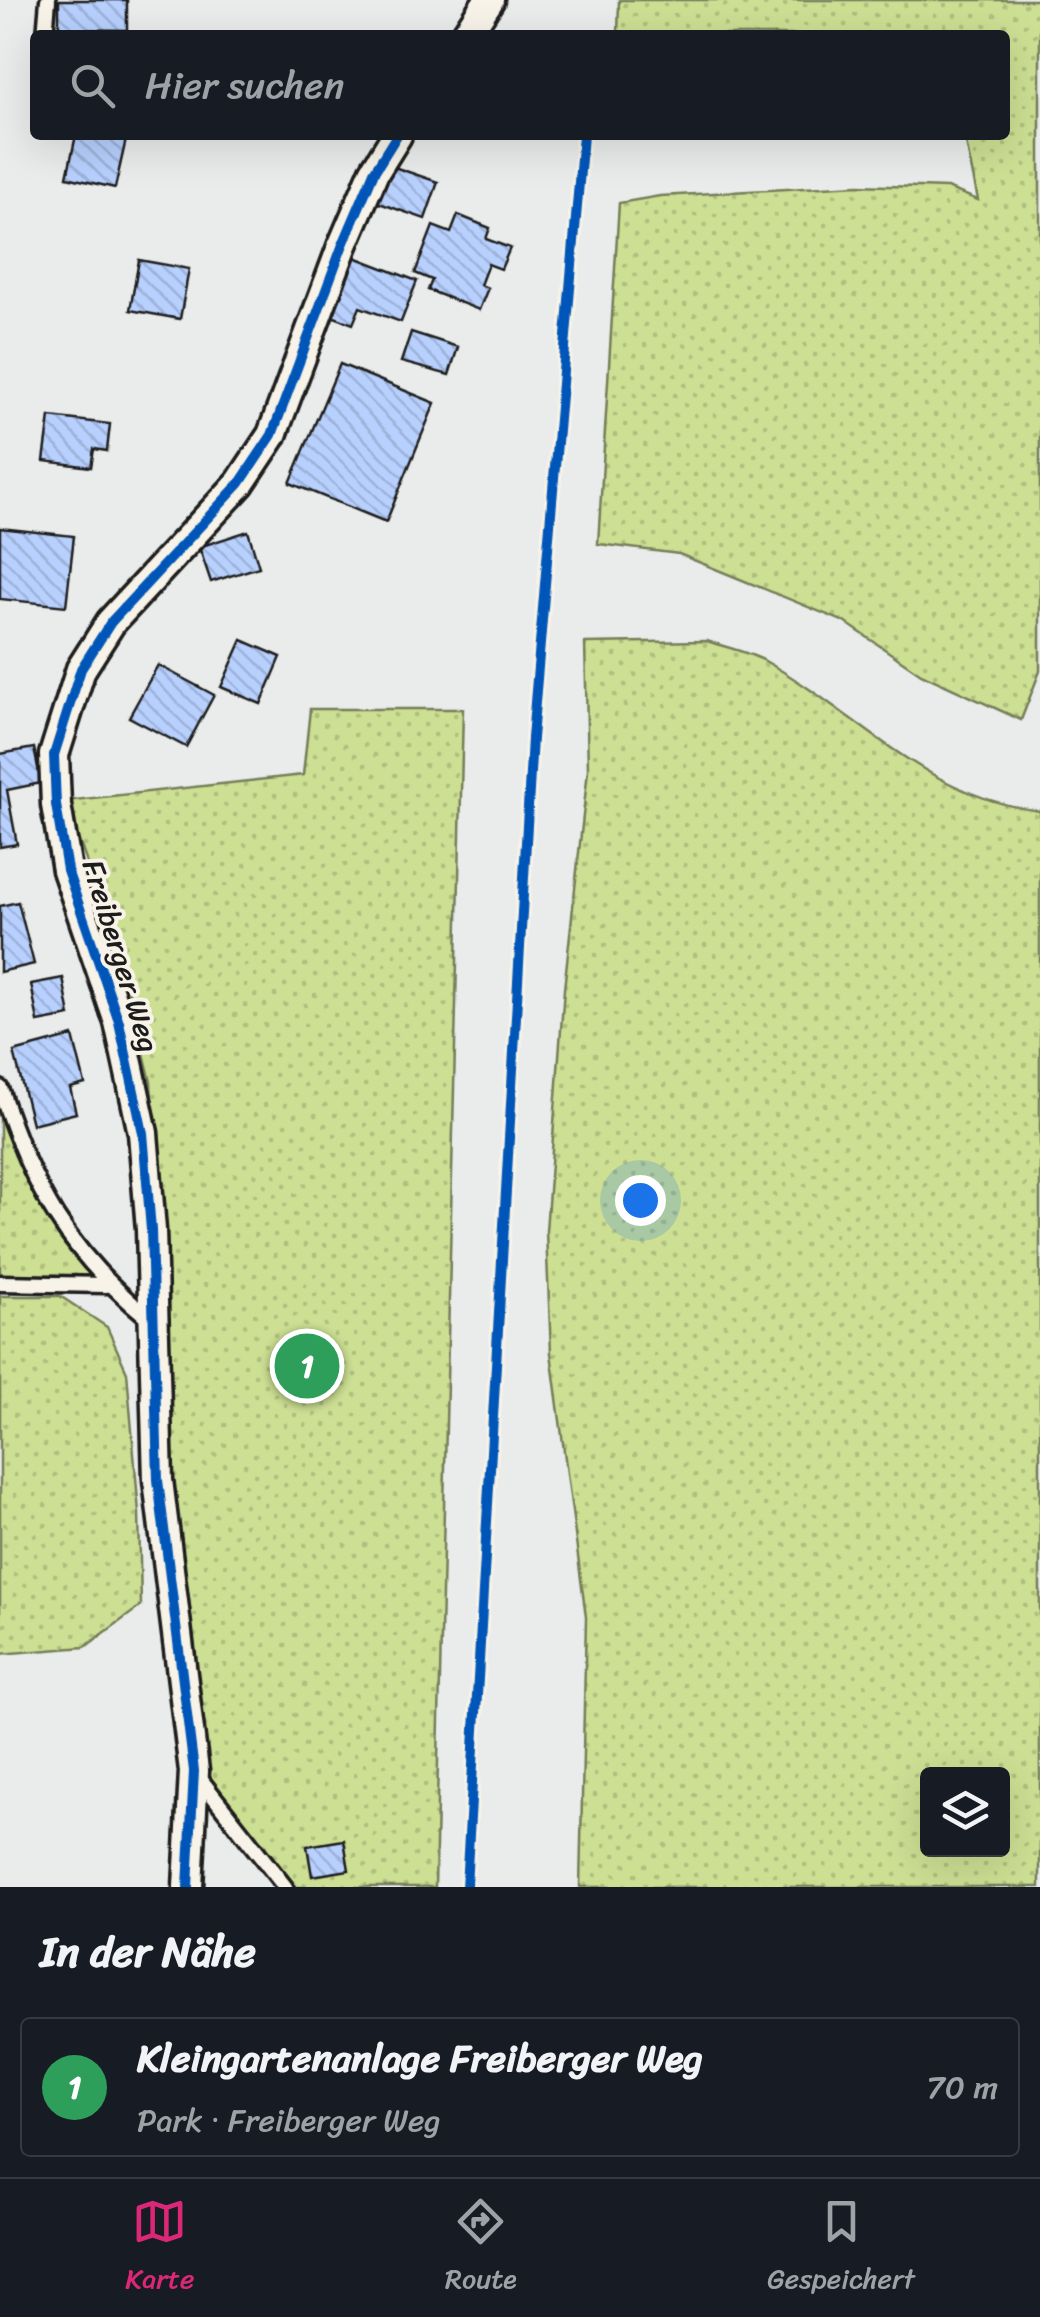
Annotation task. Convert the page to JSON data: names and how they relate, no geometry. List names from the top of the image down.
{
  "streets": {
    "street": ["Freiberger Weg"]
  },
  "page": {
    "search": "Hier suchen",
    "pins": "1",
    "heading": "In der Nähe",
    "list": [
      {
        "mark": "1",
        "name": "Kleingartenanlage Freiberger Weg",
        "note": "Park · Freiberger Weg",
        "value": "70 m"
      }
    ],
    "nav": ["Karte", "Route", "Gespeichert"]
  }
}
